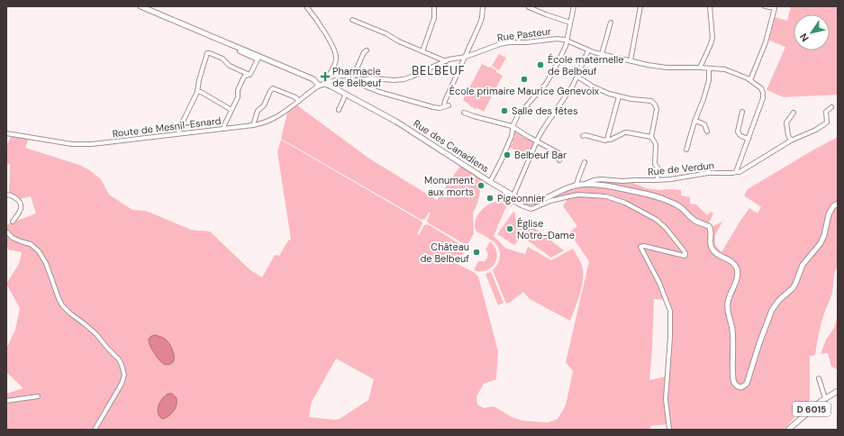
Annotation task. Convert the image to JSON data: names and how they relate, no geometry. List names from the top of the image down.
{
  "streets": {
    "main road": ["Rue des Canadiens", "D 6015"],
    "street": ["Rue Pasteur", "Route de Mesnil-Esnard", "Rue de Verdun"]
  },
  "crossings": [
    ["Rue Pasteur", "Rue des Canadiens"],
    ["Rue des Canadiens", "Rue de Verdun"]
  ],
  "districts": ["BELBEUF"],
  "places": {
    "other": [
      "École maternelle de Belbeuf",
      "École primaire Maurice Genevoix",
      "Salle des fêtes",
      "Belbeuf Bar",
      "Monument aux morts",
      "Pigeonnier",
      "Église Notre-Dame",
      "Château de Belbeuf"
    ],
    "health": ["Pharmacie de Belbeuf"]
  },
  "north": "bottom left"
}
